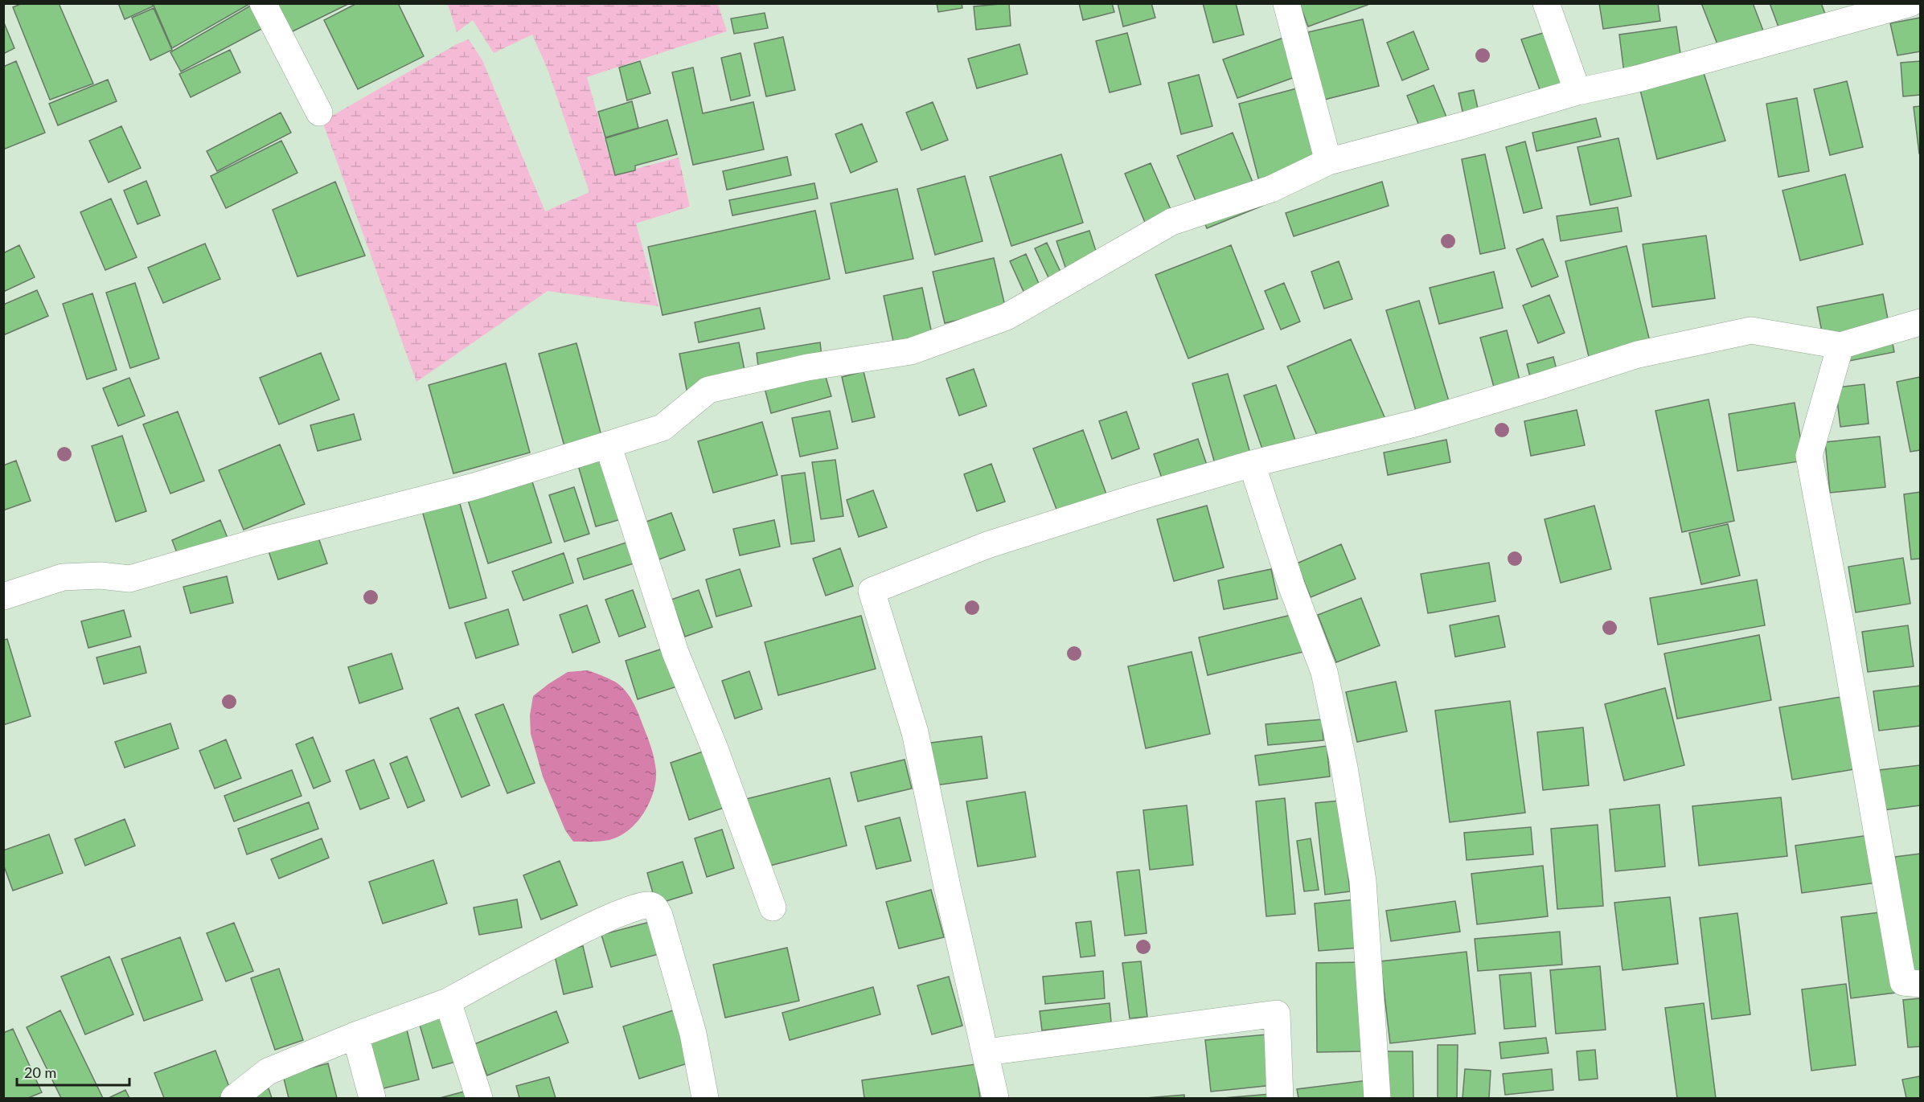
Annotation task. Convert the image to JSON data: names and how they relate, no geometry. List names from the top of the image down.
{
  "scale_bar": "20 m"
}
